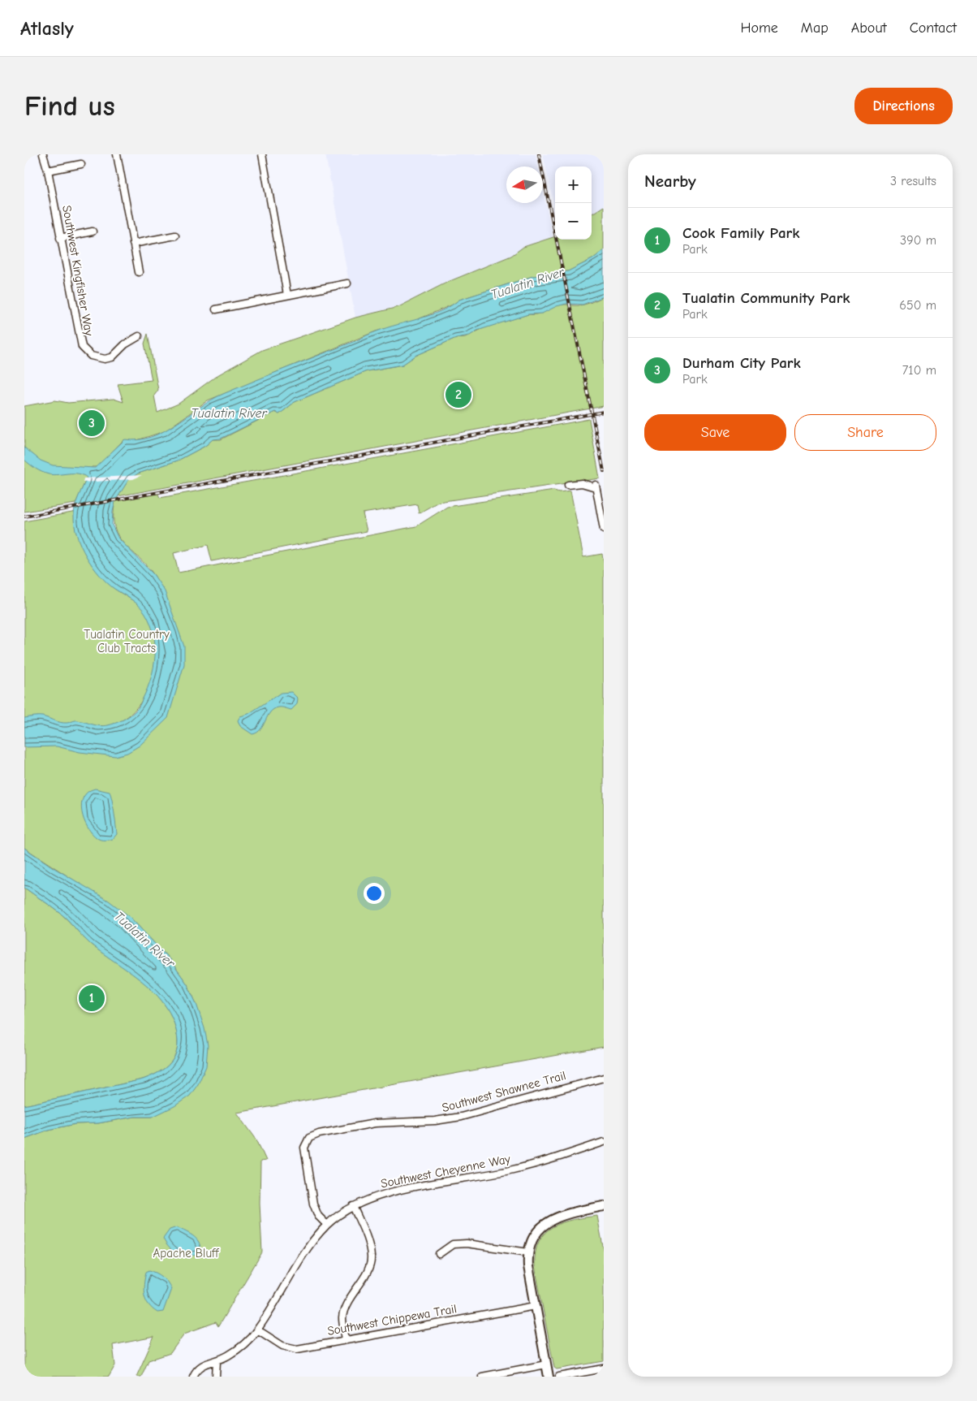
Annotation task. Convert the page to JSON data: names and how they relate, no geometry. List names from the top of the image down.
{
  "streets": {
    "street": [
      "Southwest Kingfisher Way",
      "Southwest Shawnee Trail",
      "Southwest Cheyenne Way",
      "Southwest Chippewa Trail"
    ]
  },
  "crossings": [
    ["Southwest Shawnee Trail", "Southwest Cheyenne Way"],
    ["Southwest Cheyenne Way", "Southwest Chippewa Trail"]
  ],
  "water": ["Tualatin River"],
  "parks": ["Tualatin Country Club Tracts", "Apache Bluff"],
  "north": "left",
  "page": {
    "header": "Atlasly",
    "nav": [
      "Home",
      "Map",
      "About",
      "Contact"
    ],
    "buttons": [
      "Directions",
      ["Save", "Share"]
    ],
    "title": "Find us",
    "heading": ["Nearby", "3 results"],
    "map_buttons": ["+", "−"],
    "list": [
      {
        "mark": "1",
        "name": "Cook Family Park",
        "note": "Park",
        "value": "390 m"
      },
      {
        "mark": "2",
        "name": "Tualatin Community Park",
        "note": "Park",
        "value": "650 m"
      },
      {
        "mark": "3",
        "name": "Durham City Park",
        "note": "Park",
        "value": "710 m"
      }
    ],
    "pins": ["2", "3", "1"]
  }
}
